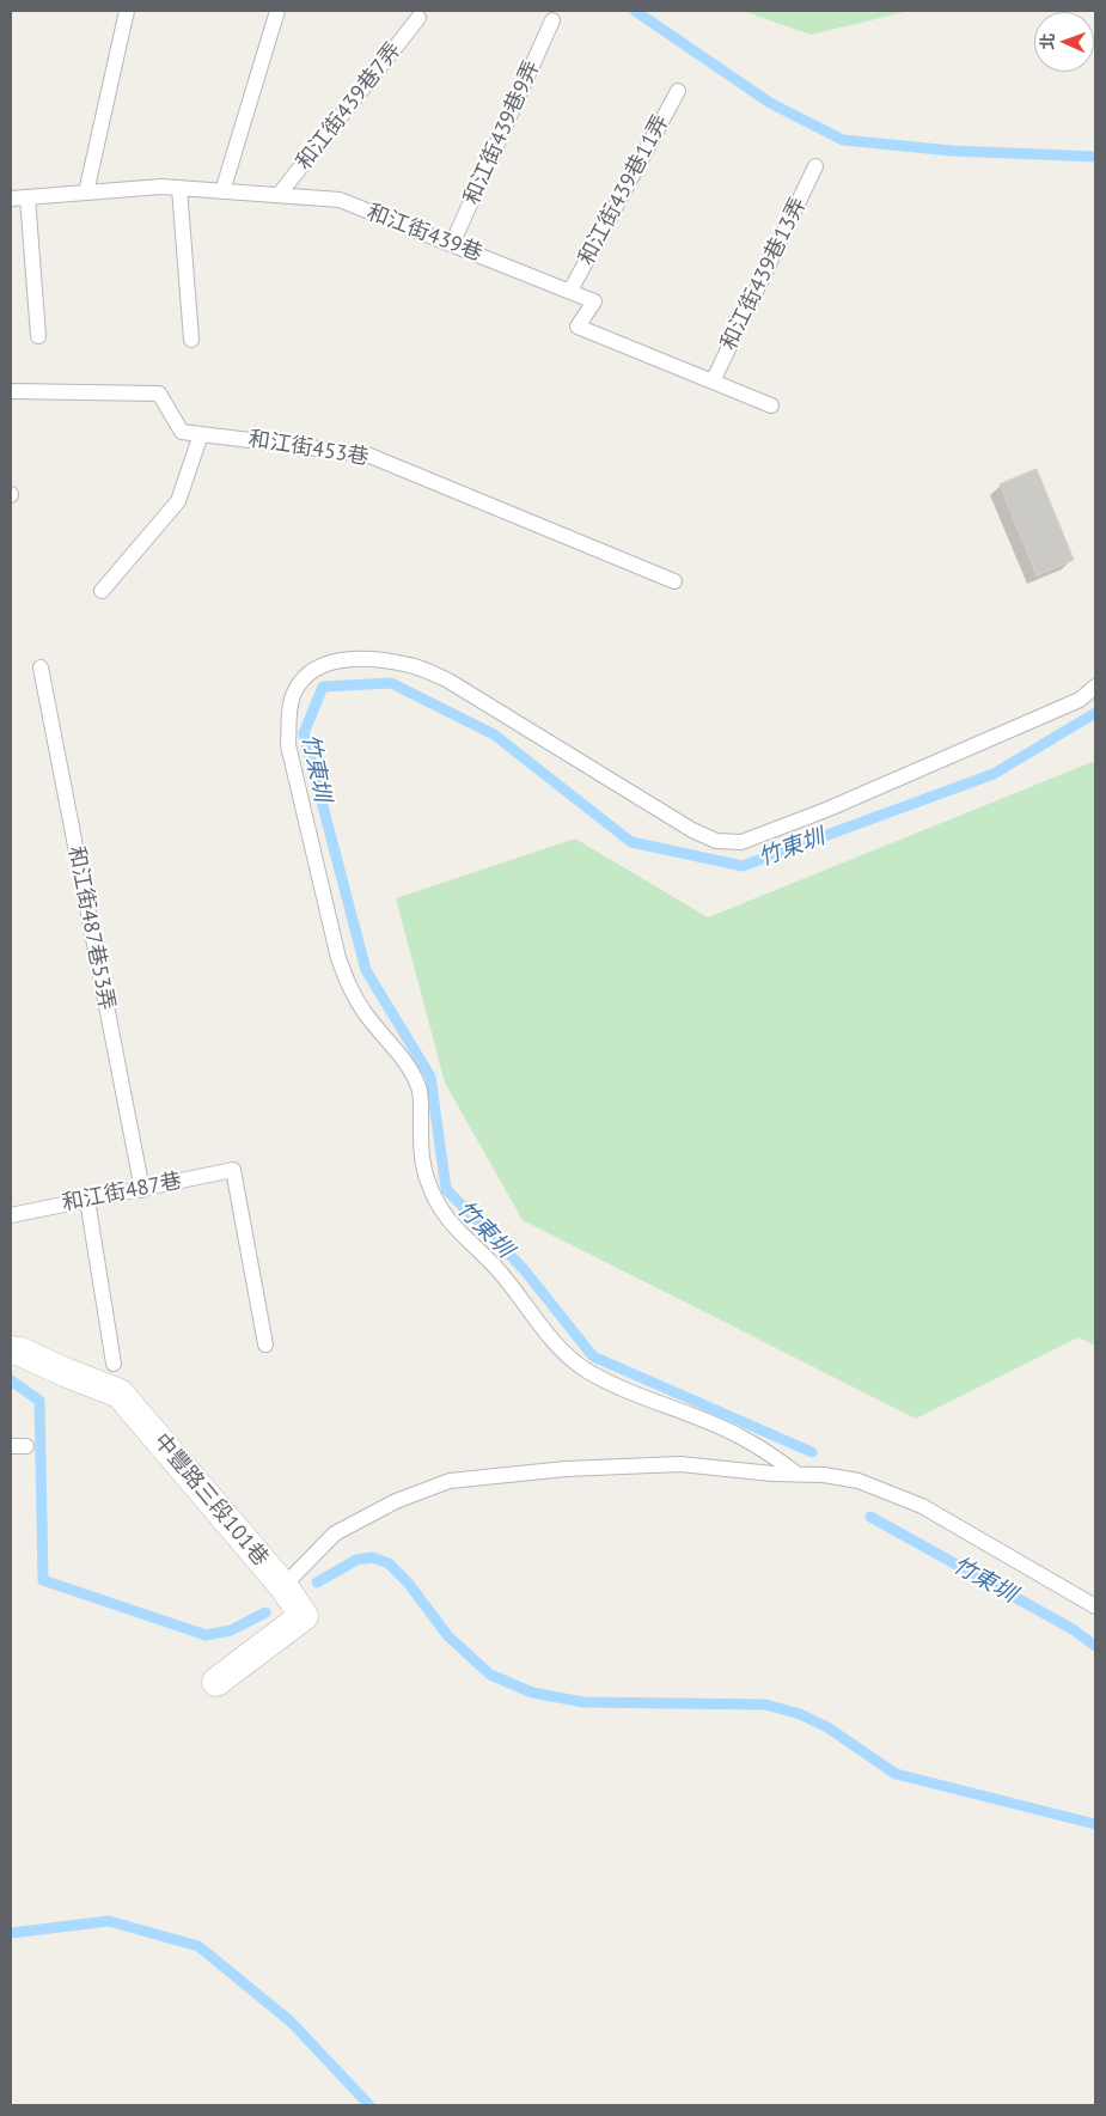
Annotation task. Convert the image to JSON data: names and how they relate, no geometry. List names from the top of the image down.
{
  "streets": {
    "street": ["中豐路三段101巷"],
    "lane": [
      "和江街439巷7弄",
      "和江街439巷9弄",
      "和江街439巷11弄",
      "和江街439巷",
      "和江街439巷13弄",
      "和江街453巷",
      "和江街487巷53弄",
      "和江街487巷"
    ]
  },
  "crossings": [
    ["和江街439巷7弄", "和江街439巷"],
    ["和江街439巷9弄", "和江街439巷"],
    ["和江街439巷11弄", "和江街439巷"],
    ["和江街439巷", "和江街439巷13弄"],
    ["和江街487巷53弄", "和江街487巷"]
  ],
  "water": ["竹東圳"],
  "north": "left"
}
